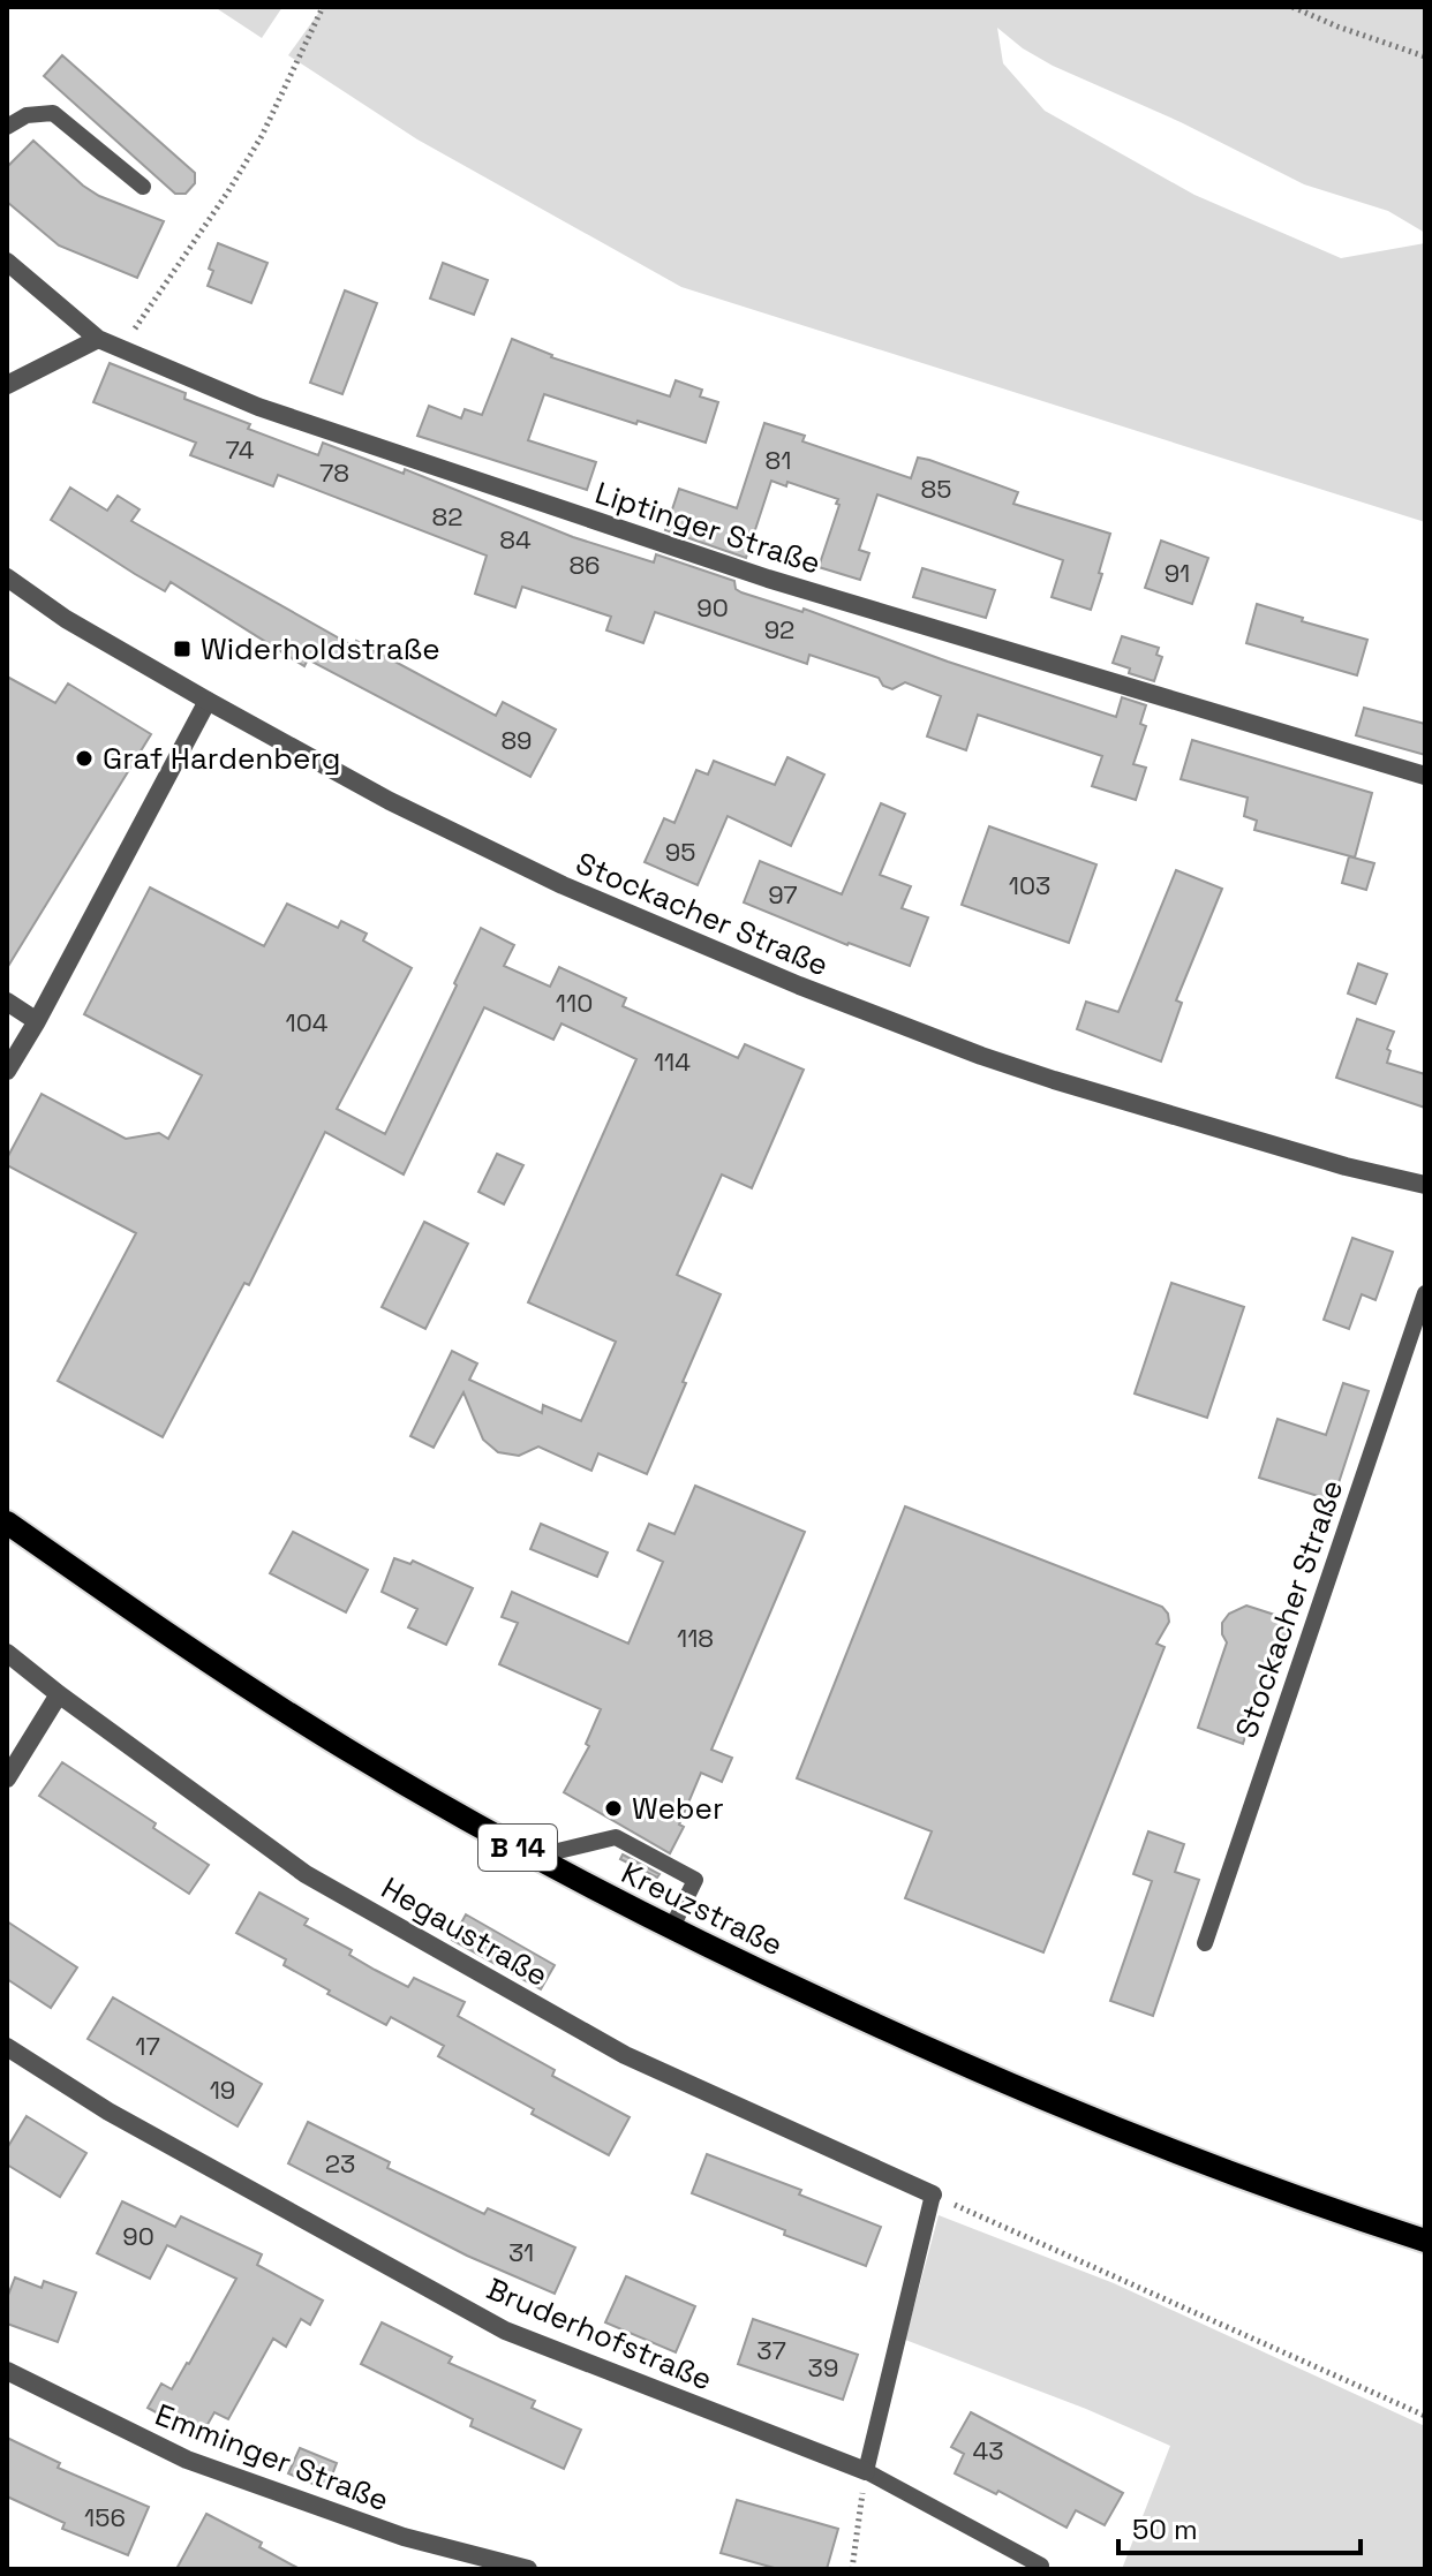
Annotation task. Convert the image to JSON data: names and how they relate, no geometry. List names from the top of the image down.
{
  "streets": {
    "main road": ["B 14", "Kreuzstraße"],
    "street": [
      "Liptinger Straße",
      "Stockacher Straße",
      "Hegaustraße",
      "Bruderhofstraße",
      "Emminger Straße"
    ]
  },
  "places": {
    "transit": ["Widerholdstraße"],
    "other": ["Graf Hardenberg", "Weber"]
  },
  "house_numbers": [
    "74",
    "81",
    "78",
    "85",
    "82",
    "84",
    "86",
    "91",
    "90",
    "92",
    "89",
    "95",
    "103",
    "97",
    "110",
    "104",
    "114",
    "118",
    "17",
    "19",
    "23",
    "90",
    "31",
    "37",
    "39",
    "43",
    "156"
  ],
  "scale_bar": "50 m"
}
